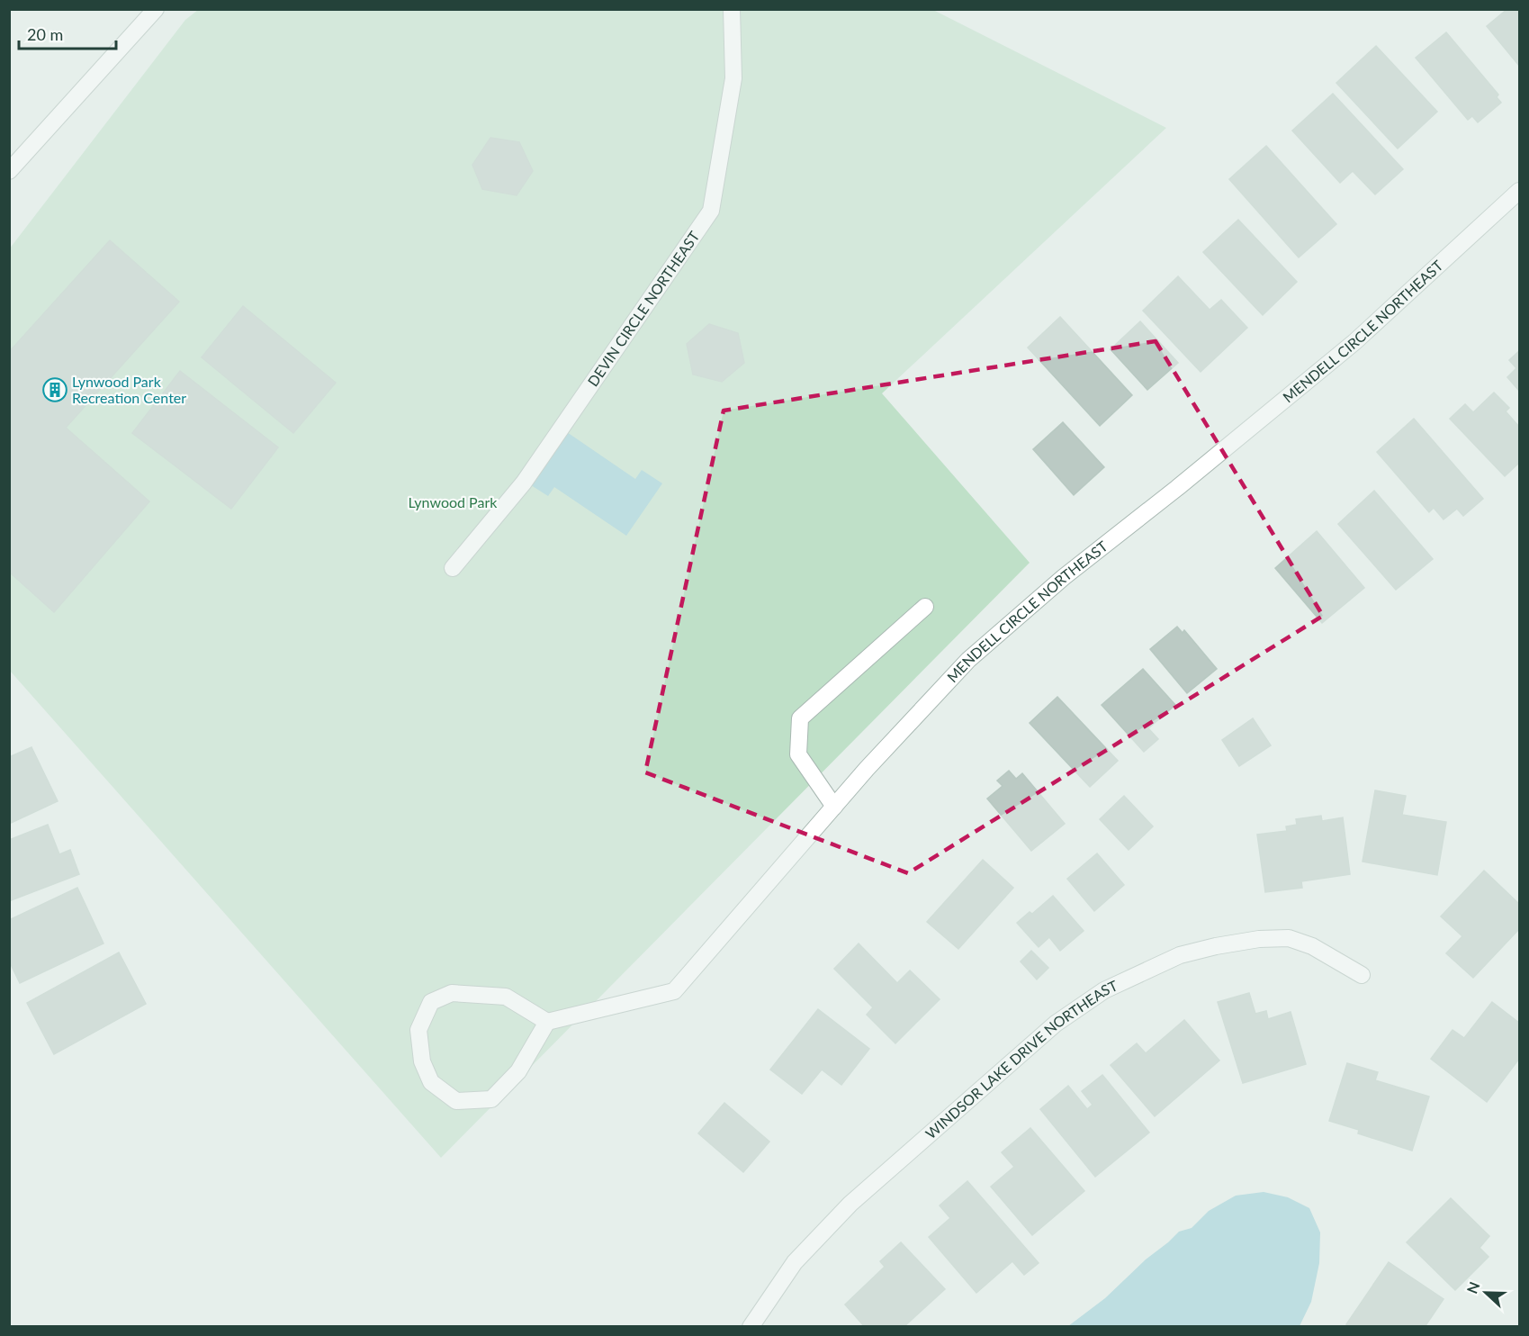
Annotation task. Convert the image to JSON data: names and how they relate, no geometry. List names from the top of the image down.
{
  "streets": {
    "street": ["DEVIN CIRCLE NORTHEAST", "MENDELL CIRCLE NORTHEAST", "WINDSOR LAKE DRIVE NORTHEAST"]
  },
  "parks": ["Lynwood Park"],
  "places": {
    "building": ["Lynwood Park Recreation Center"]
  },
  "scale_bar": "20 m",
  "north": "left"
}
